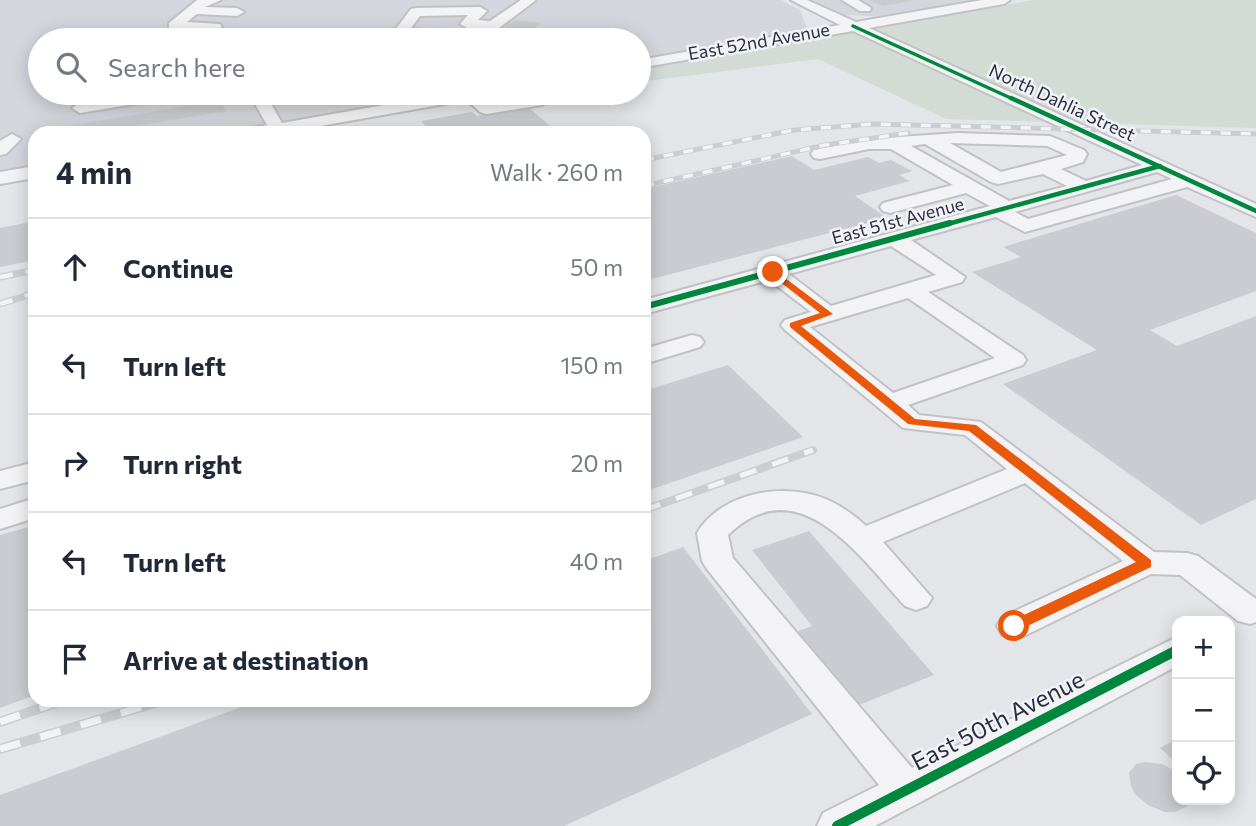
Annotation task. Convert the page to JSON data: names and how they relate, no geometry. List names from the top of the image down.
{
  "streets": {
    "street": [
      "East 52nd Avenue",
      "North Dahlia Street",
      "East 51st Avenue",
      "East 50th Avenue"
    ]
  },
  "crossings": [
    ["East 52nd Avenue", "North Dahlia Street"],
    ["North Dahlia Street", "East 51st Avenue"]
  ],
  "page": {
    "search": "Search here",
    "heading": ["4 min", "Walk · 260 m"],
    "list": [
      ["Continue", "50 m"],
      ["Turn left", "150 m"],
      ["Turn right", "20 m"],
      ["Turn left", "40 m"],
      "Arrive at destination"
    ],
    "map_buttons": ["+", "−"]
  }
}
